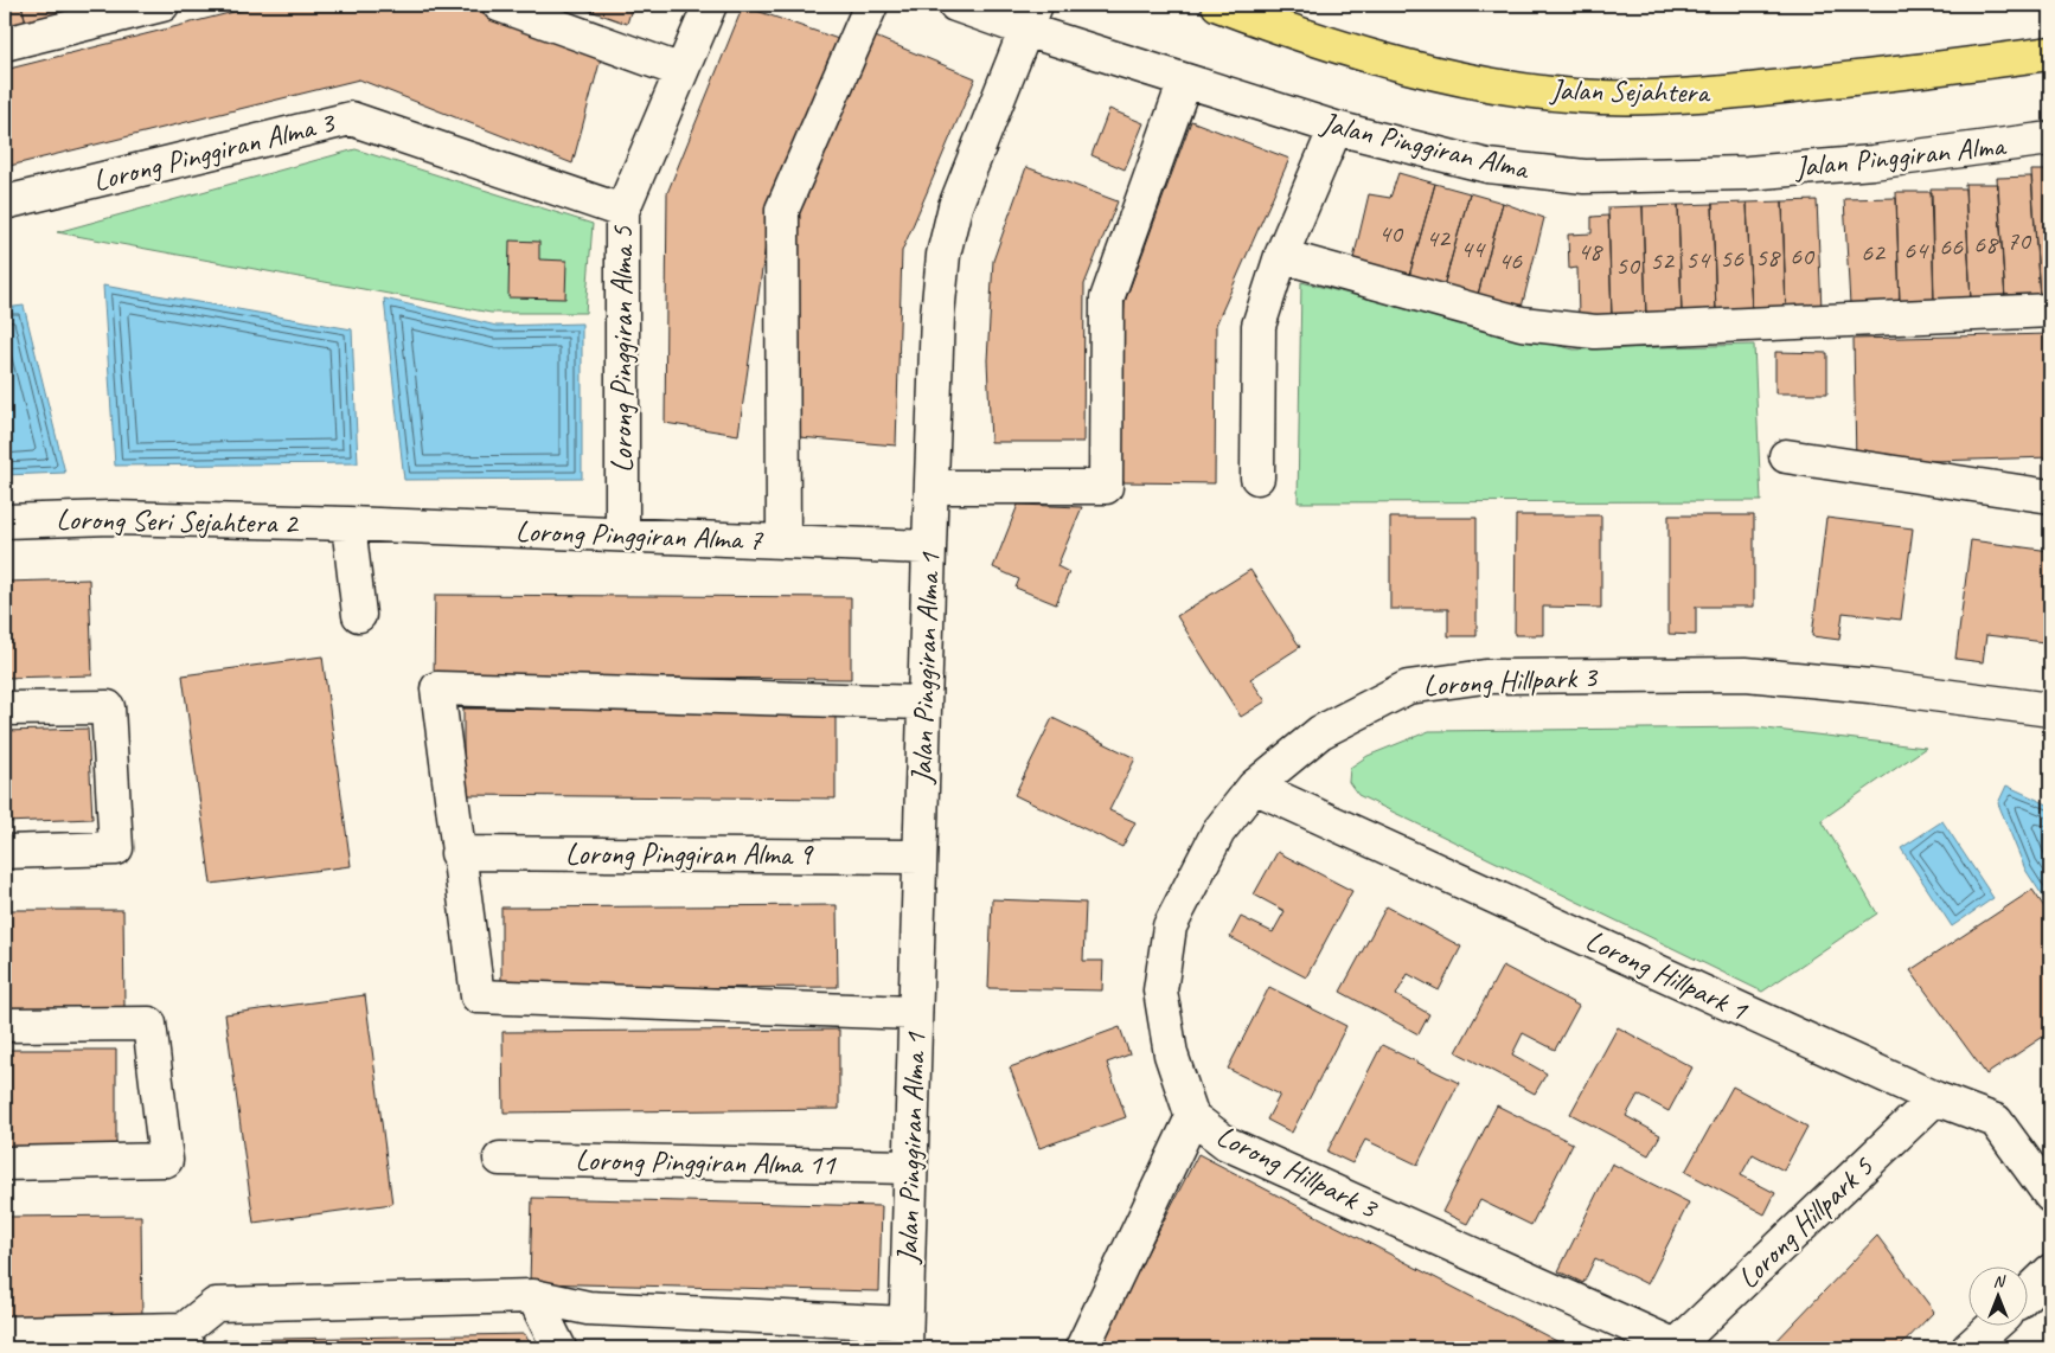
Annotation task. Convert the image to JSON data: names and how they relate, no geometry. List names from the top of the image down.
{
  "streets": {
    "main road": ["Jalan Sejahtera"],
    "street": [
      "Jalan Pinggiran Alma",
      "Lorong Pinggiran Alma 3",
      "Lorong Pinggiran Alma 5",
      "Lorong Seri Sejahtera 2",
      "Lorong Pinggiran Alma 7",
      "Jalan Pinggiran Alma 1",
      "Lorong Hillpark 3",
      "Lorong Pinggiran Alma 9",
      "Lorong Hillpark 1",
      "Lorong Pinggiran Alma 11",
      "Lorong Hillpark 5"
    ]
  },
  "crossings": [
    ["Jalan Pinggiran Alma", "Jalan Pinggiran Alma 1"],
    ["Lorong Pinggiran Alma 3", "Lorong Pinggiran Alma 5"],
    ["Lorong Pinggiran Alma 5", "Lorong Pinggiran Alma 7"],
    ["Lorong Seri Sejahtera 2", "Lorong Pinggiran Alma 7"],
    ["Lorong Pinggiran Alma 7", "Jalan Pinggiran Alma 1"],
    ["Jalan Pinggiran Alma 1", "Lorong Pinggiran Alma 9"],
    ["Jalan Pinggiran Alma 1", "Lorong Pinggiran Alma 11"],
    ["Lorong Hillpark 3", "Lorong Hillpark 1"],
    ["Lorong Hillpark 3", "Lorong Hillpark 5"],
    ["Lorong Hillpark 1", "Lorong Hillpark 5"]
  ],
  "house_numbers": [
    "40",
    "42",
    "70",
    "68",
    "66",
    "44",
    "64",
    "48",
    "62",
    "60",
    "58",
    "56",
    "54",
    "46",
    "52",
    "50"
  ],
  "north": "top"
}
